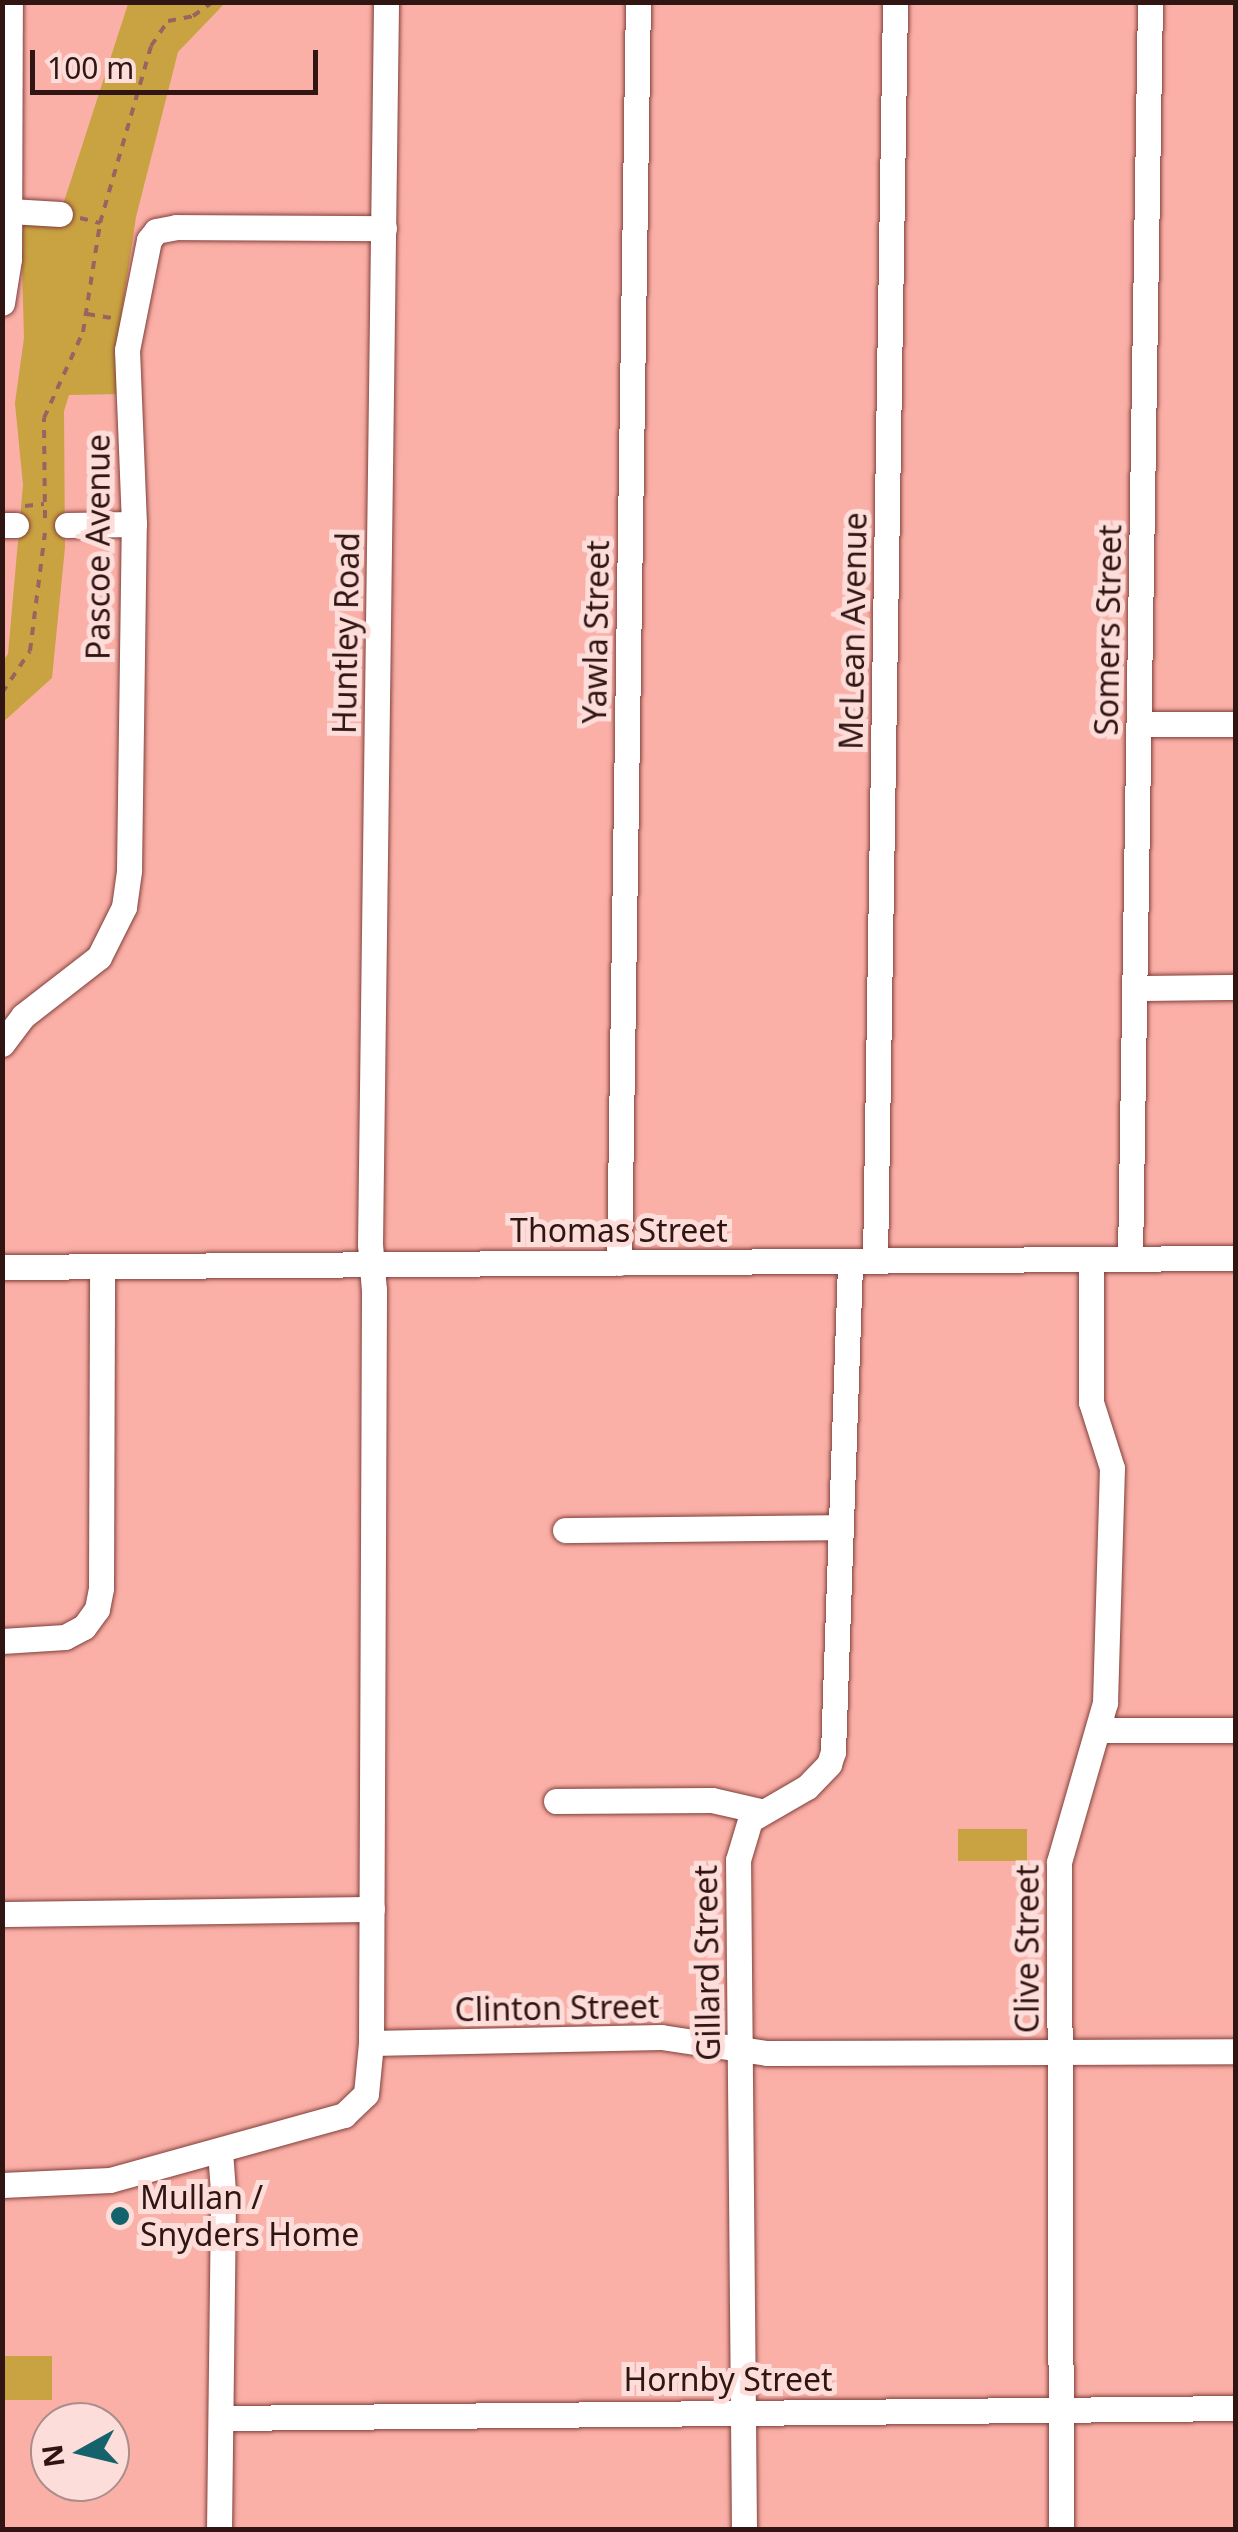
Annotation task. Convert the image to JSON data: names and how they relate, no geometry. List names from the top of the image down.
{
  "streets": {
    "street": [
      "Pascoe Avenue",
      "Somers Street",
      "McLean Avenue",
      "Yawla Street",
      "Huntley Road",
      "Thomas Street",
      "Clive Street",
      "Gillard Street",
      "Clinton Street",
      "Hornby Street"
    ]
  },
  "crossings": [
    ["Pascoe Avenue", "Huntley Road"],
    ["Somers Street", "Thomas Street"],
    ["McLean Avenue", "Thomas Street"],
    ["Yawla Street", "Thomas Street"],
    ["Huntley Road", "Thomas Street"],
    ["Huntley Road", "Clinton Street"],
    ["Thomas Street", "Clive Street"],
    ["Clive Street", "Clinton Street"],
    ["Clive Street", "Hornby Street"],
    ["Gillard Street", "Clinton Street"],
    ["Gillard Street", "Hornby Street"]
  ],
  "places": ["Mullan / Snyders Home"],
  "scale_bar": "100 m",
  "north": "left"
}
